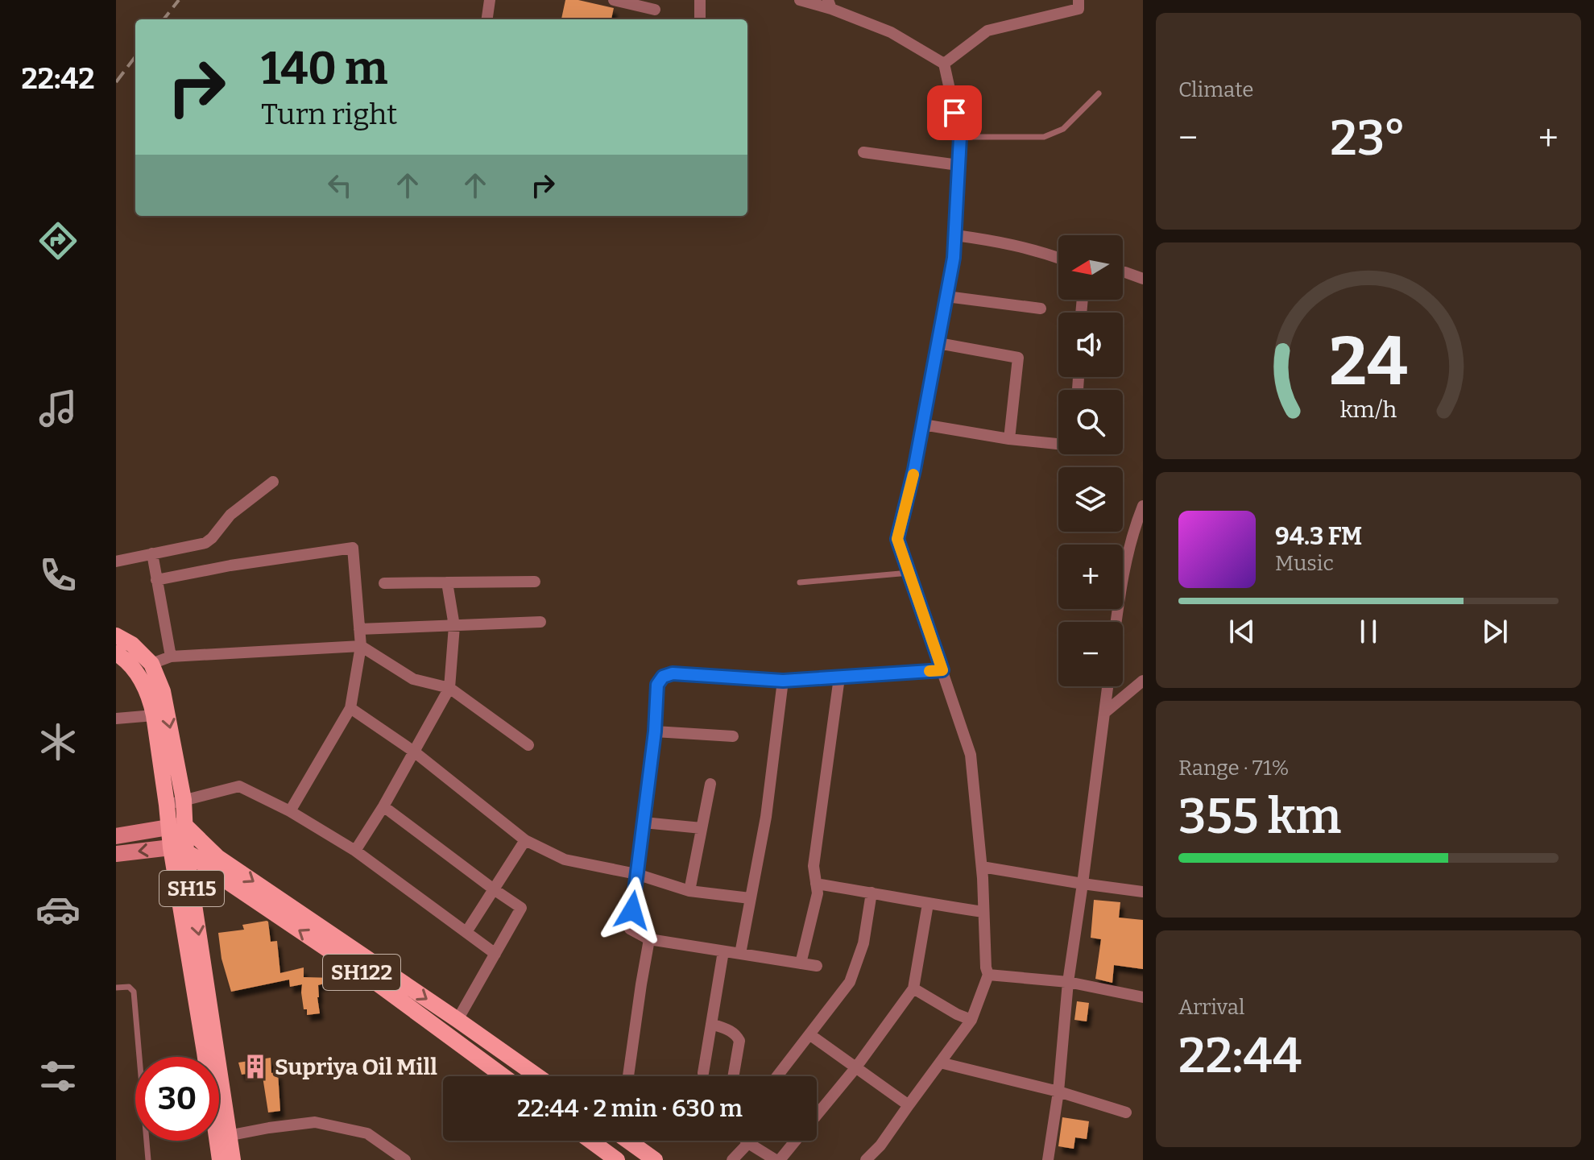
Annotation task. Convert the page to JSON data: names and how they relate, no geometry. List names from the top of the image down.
{
  "streets": {
    "main road": ["SH15", "SH122"]
  },
  "crossings": [
    ["SH15", "SH122"]
  ],
  "places": {
    "building": ["Supriya Oil Mill"]
  },
  "north": "left",
  "page": {
    "tabs": "22:42",
    "tile": [
      "Climate",
      ["Range · 71%", "355 km"],
      ["Arrival", "22:44"]
    ],
    "turn": ["140 m", "Turn right"],
    "heat": ["−", "23°", "+"],
    "map_buttons": ["+", "−"],
    "song": ["94.3 FM", "Music"],
    "limit": "30",
    "trip": "22:44 · 2 min · 630 m",
    "gauge": ["24", "km/h"]
  }
}
